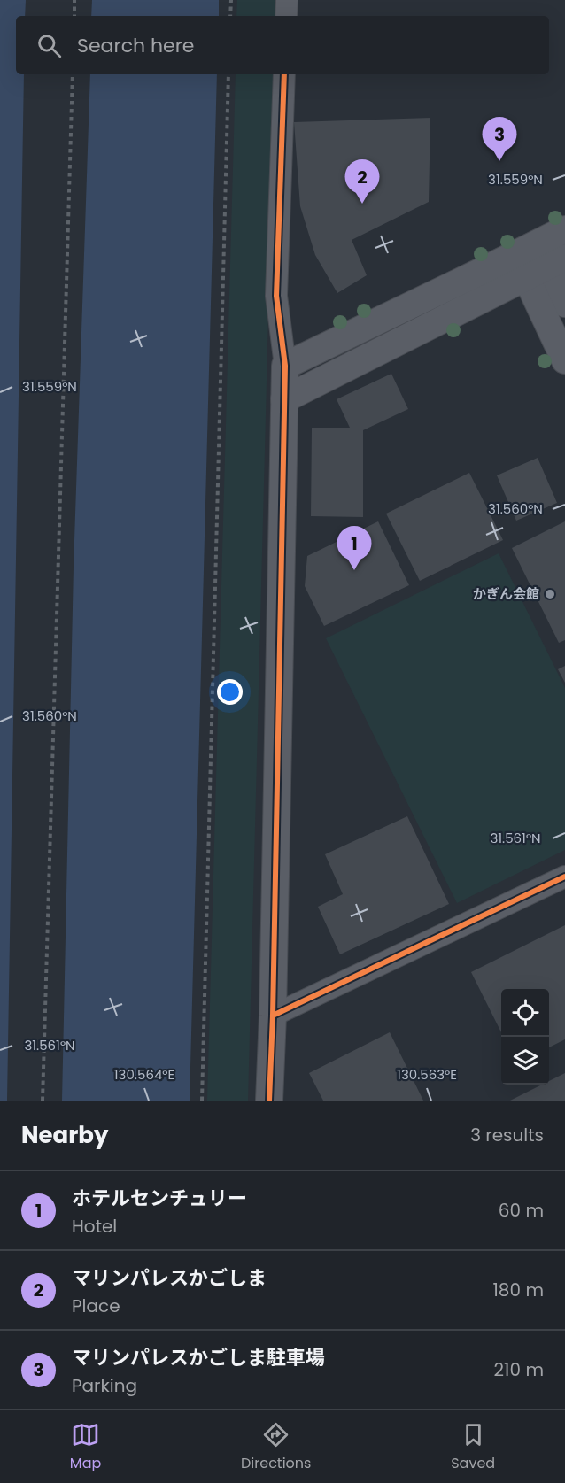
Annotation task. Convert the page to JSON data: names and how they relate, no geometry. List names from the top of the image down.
{
  "places": ["かぎん会館"],
  "page": {
    "search": "Search here",
    "pins": ["3", "2", "1"],
    "heading": ["Nearby", "3 results"],
    "list": [
      {
        "mark": "1",
        "name": "ホテルセンチュリー",
        "note": "Hotel",
        "value": "60 m"
      },
      {
        "mark": "2",
        "name": "マリンパレスかごしま",
        "note": "Place",
        "value": "180 m"
      },
      {
        "mark": "3",
        "name": "マリンパレスかごしま駐車場",
        "note": "Parking",
        "value": "210 m"
      }
    ],
    "nav": ["Map", "Directions", "Saved"]
  },
  "coordinates": [
    "31.559°N",
    "31.560°N",
    "31.561°N",
    "130.564°E",
    "130.563°E"
  ]
}
